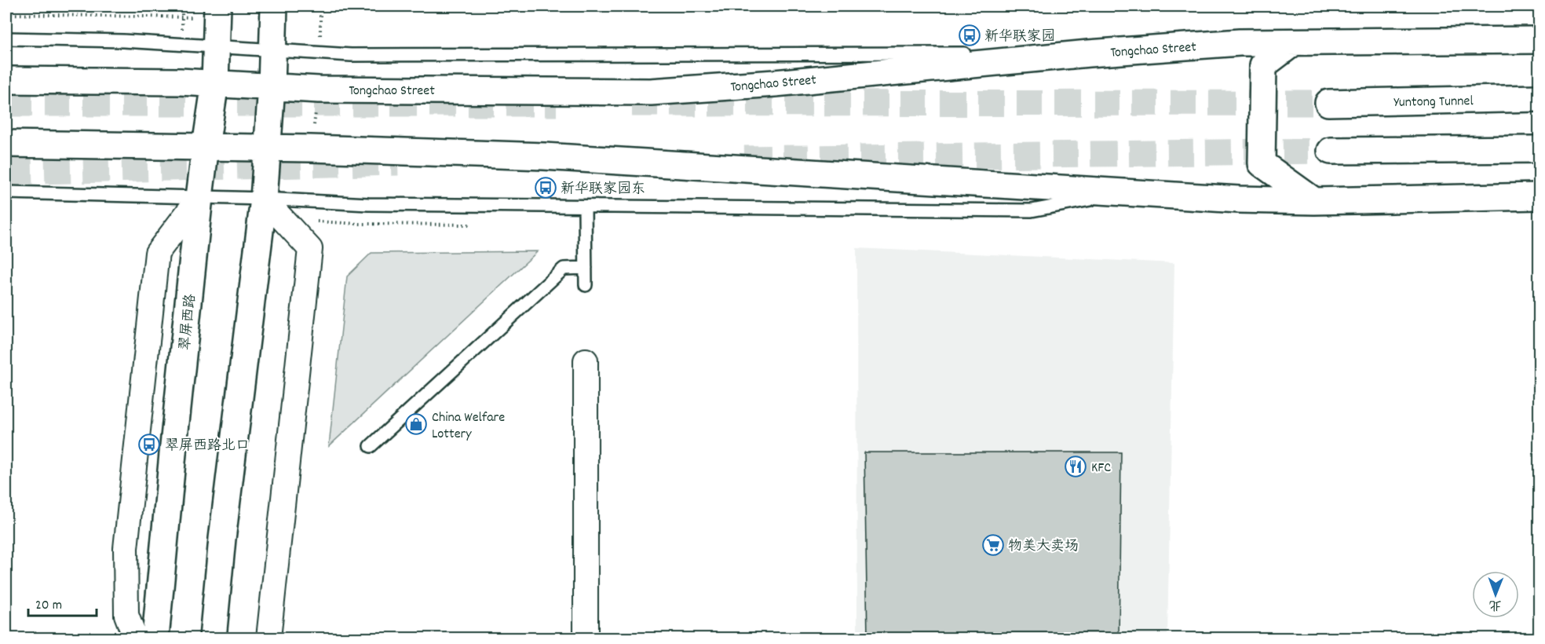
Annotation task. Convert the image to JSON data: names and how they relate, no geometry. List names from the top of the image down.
{
  "streets": {
    "main road": ["Tongchao Street", "Yuntong Tunnel", "翠屏西路"]
  },
  "crossings": [
    ["Tongchao Street", "翠屏西路"]
  ],
  "places": {
    "bus stop": ["新华联家园", "新华联家园东", "翠屏西路北口"],
    "shop": ["China Welfare Lottery"],
    "restaurant": ["KFC"],
    "supermarket": ["物美大卖场"]
  },
  "scale_bar": "20 m",
  "north": "bottom"
}
